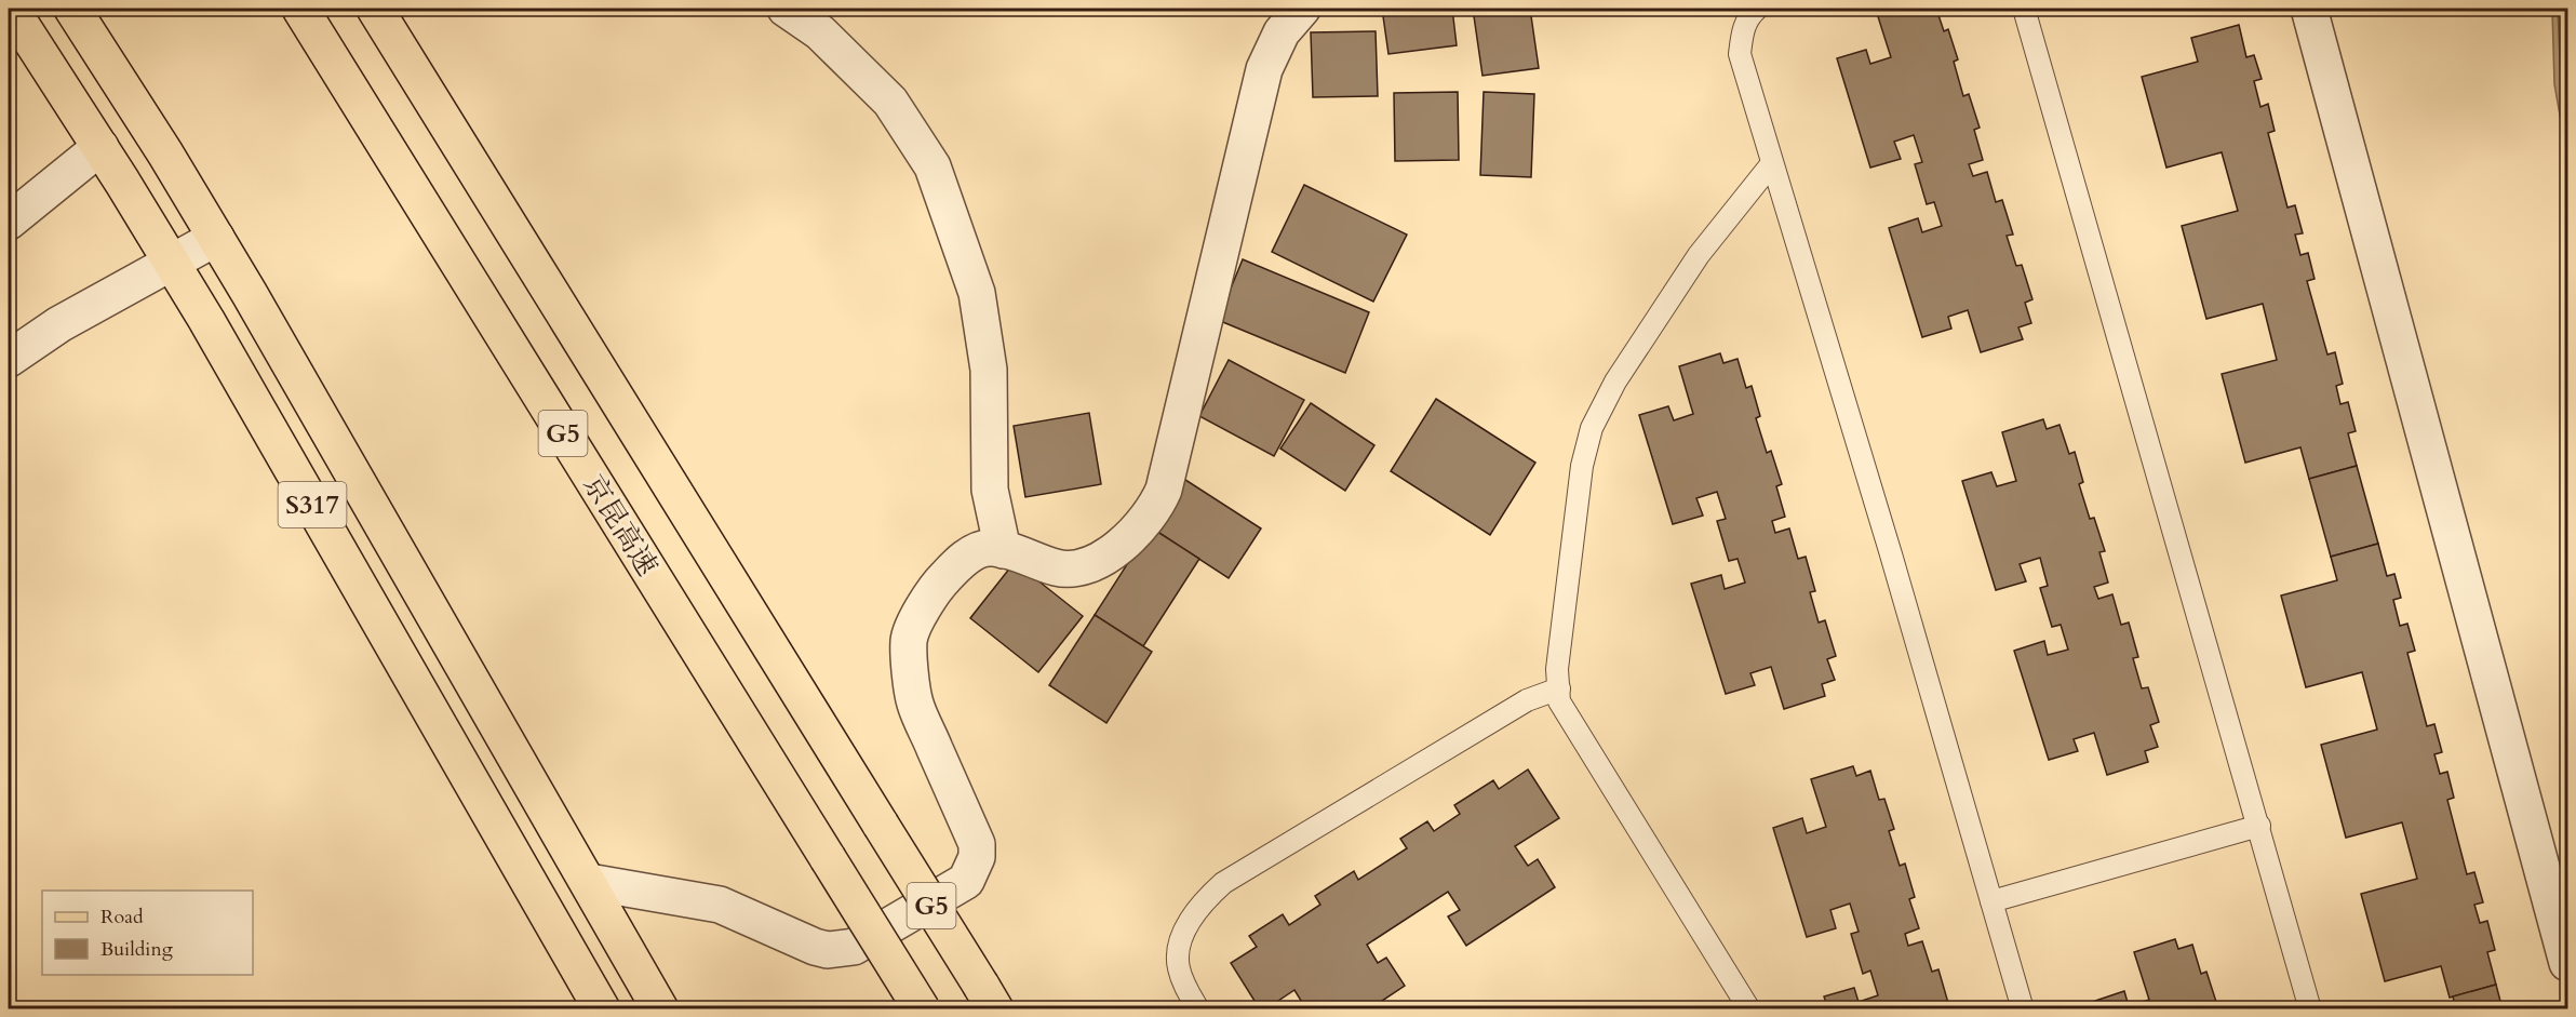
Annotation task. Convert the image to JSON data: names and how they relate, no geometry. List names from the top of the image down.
{
  "streets": {
    "main road": ["G5", "S317", "京昆高速"]
  },
  "legend": ["Road", "Building"]
}
